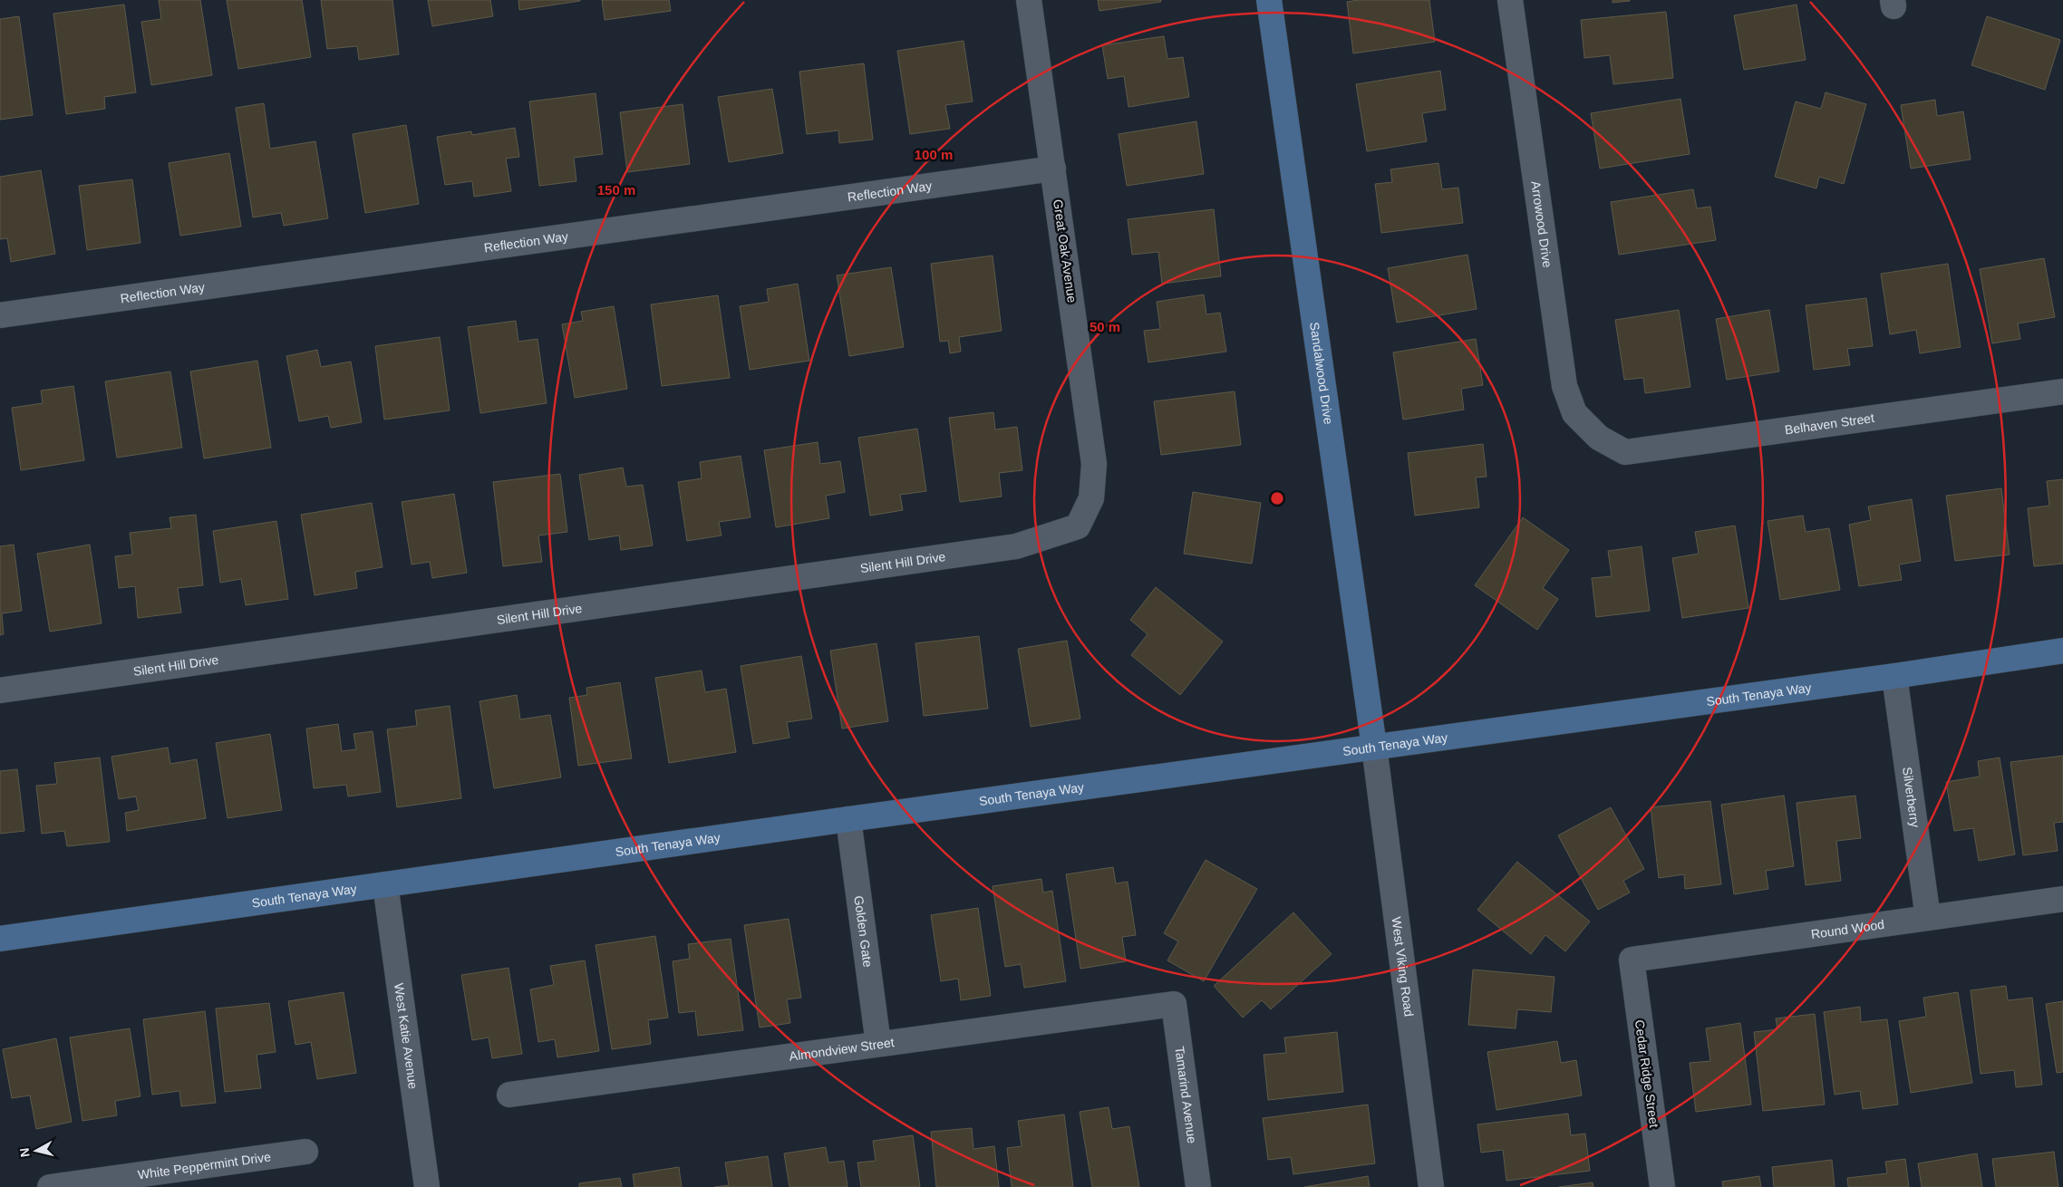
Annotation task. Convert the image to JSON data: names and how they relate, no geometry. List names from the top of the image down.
{
  "streets": {
    "street": [
      "Reflection Way",
      "Arrowood Drive",
      "Great Oak Avenue",
      "Sandalwood Drive",
      "Belhaven Street",
      "Silent Hill Drive",
      "South Tenaya Way",
      "Silverberry",
      "Round Wood",
      "Golden Gate",
      "West Viking Road",
      "West Katie Avenue",
      "Almondview Street",
      "Cedar Ridge Street",
      "Tamarind Avenue",
      "White Peppermint Drive"
    ]
  },
  "crossings": [
    ["Reflection Way", "Great Oak Avenue"],
    ["Arrowood Drive", "Belhaven Street"],
    ["Great Oak Avenue", "Silent Hill Drive"],
    ["Sandalwood Drive", "South Tenaya Way"],
    ["Sandalwood Drive", "West Viking Road"],
    ["South Tenaya Way", "Silverberry"],
    ["South Tenaya Way", "Golden Gate"],
    ["South Tenaya Way", "West Viking Road"],
    ["South Tenaya Way", "West Katie Avenue"],
    ["Silverberry", "Round Wood"],
    ["Round Wood", "Cedar Ridge Street"],
    ["Golden Gate", "Almondview Street"],
    ["Almondview Street", "Tamarind Avenue"]
  ],
  "north": "left",
  "rings": ["100 m", "150 m", "50 m"]
}
